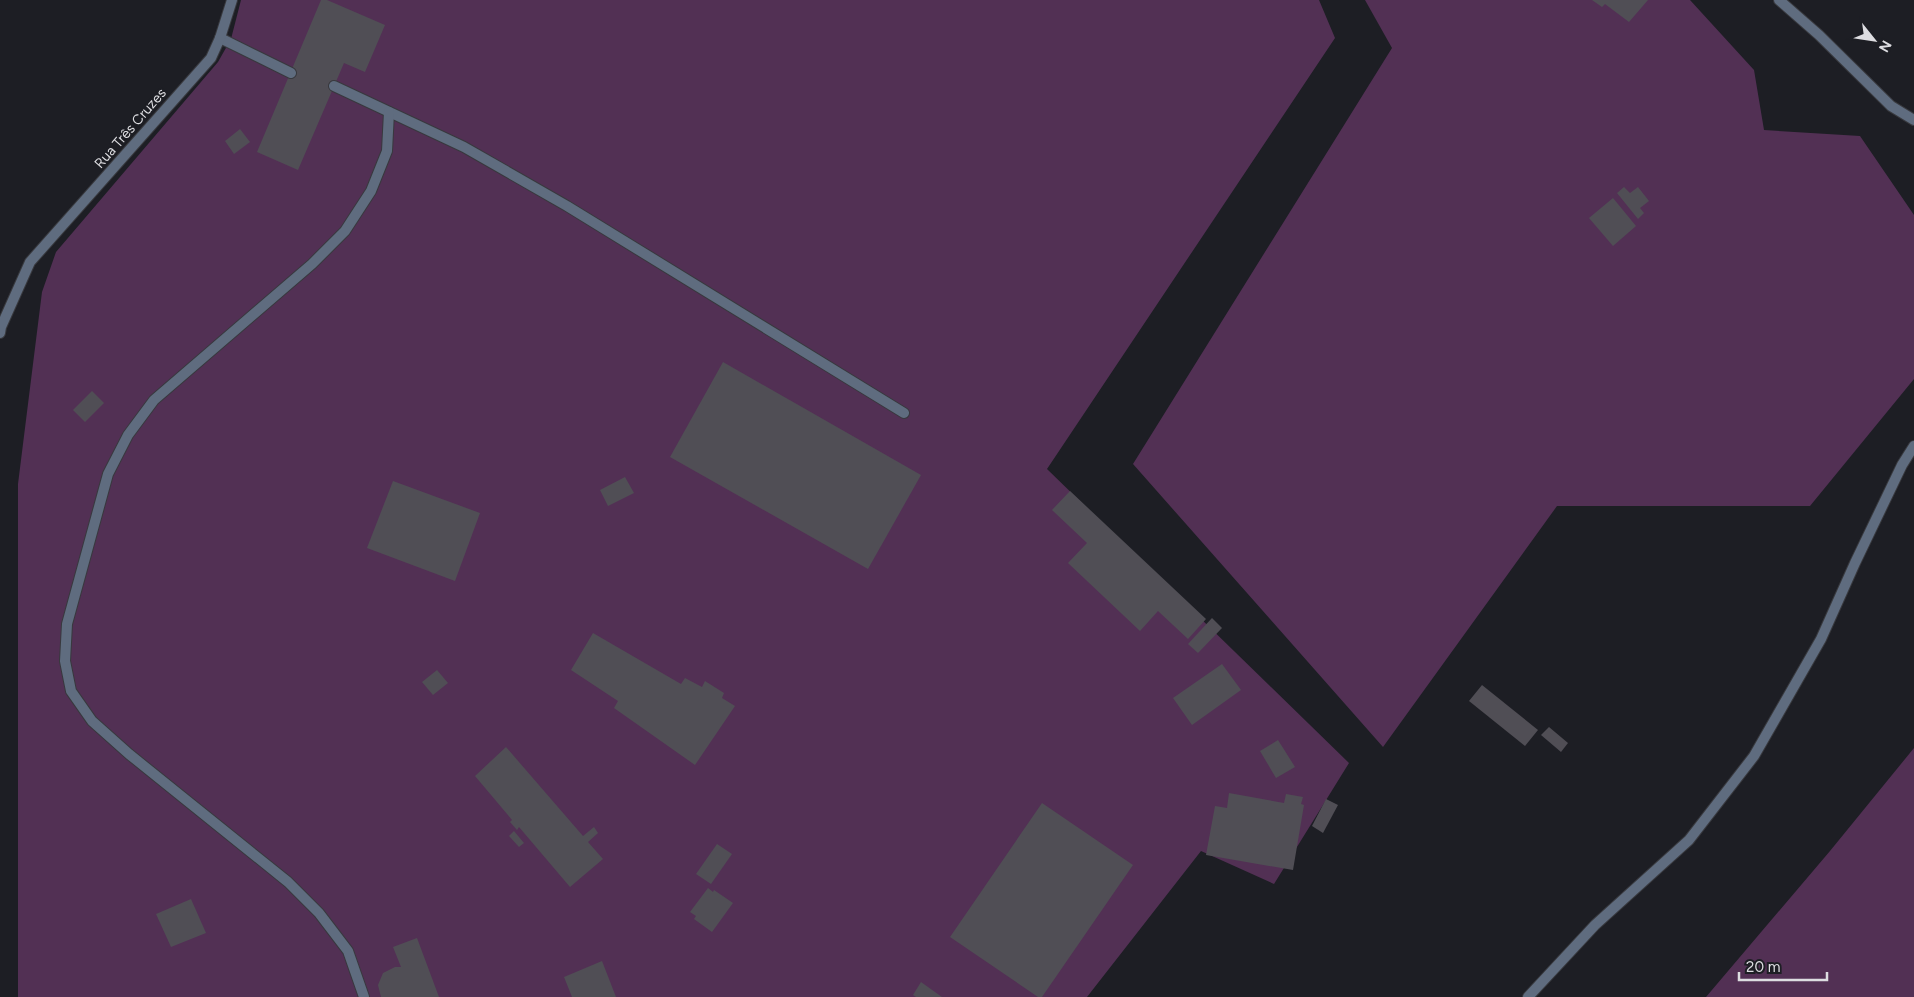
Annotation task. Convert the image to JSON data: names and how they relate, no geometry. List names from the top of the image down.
{
  "streets": {
    "street": ["Rua Três Cruzes"]
  },
  "scale_bar": "20 m",
  "north": "bottom right"
}
